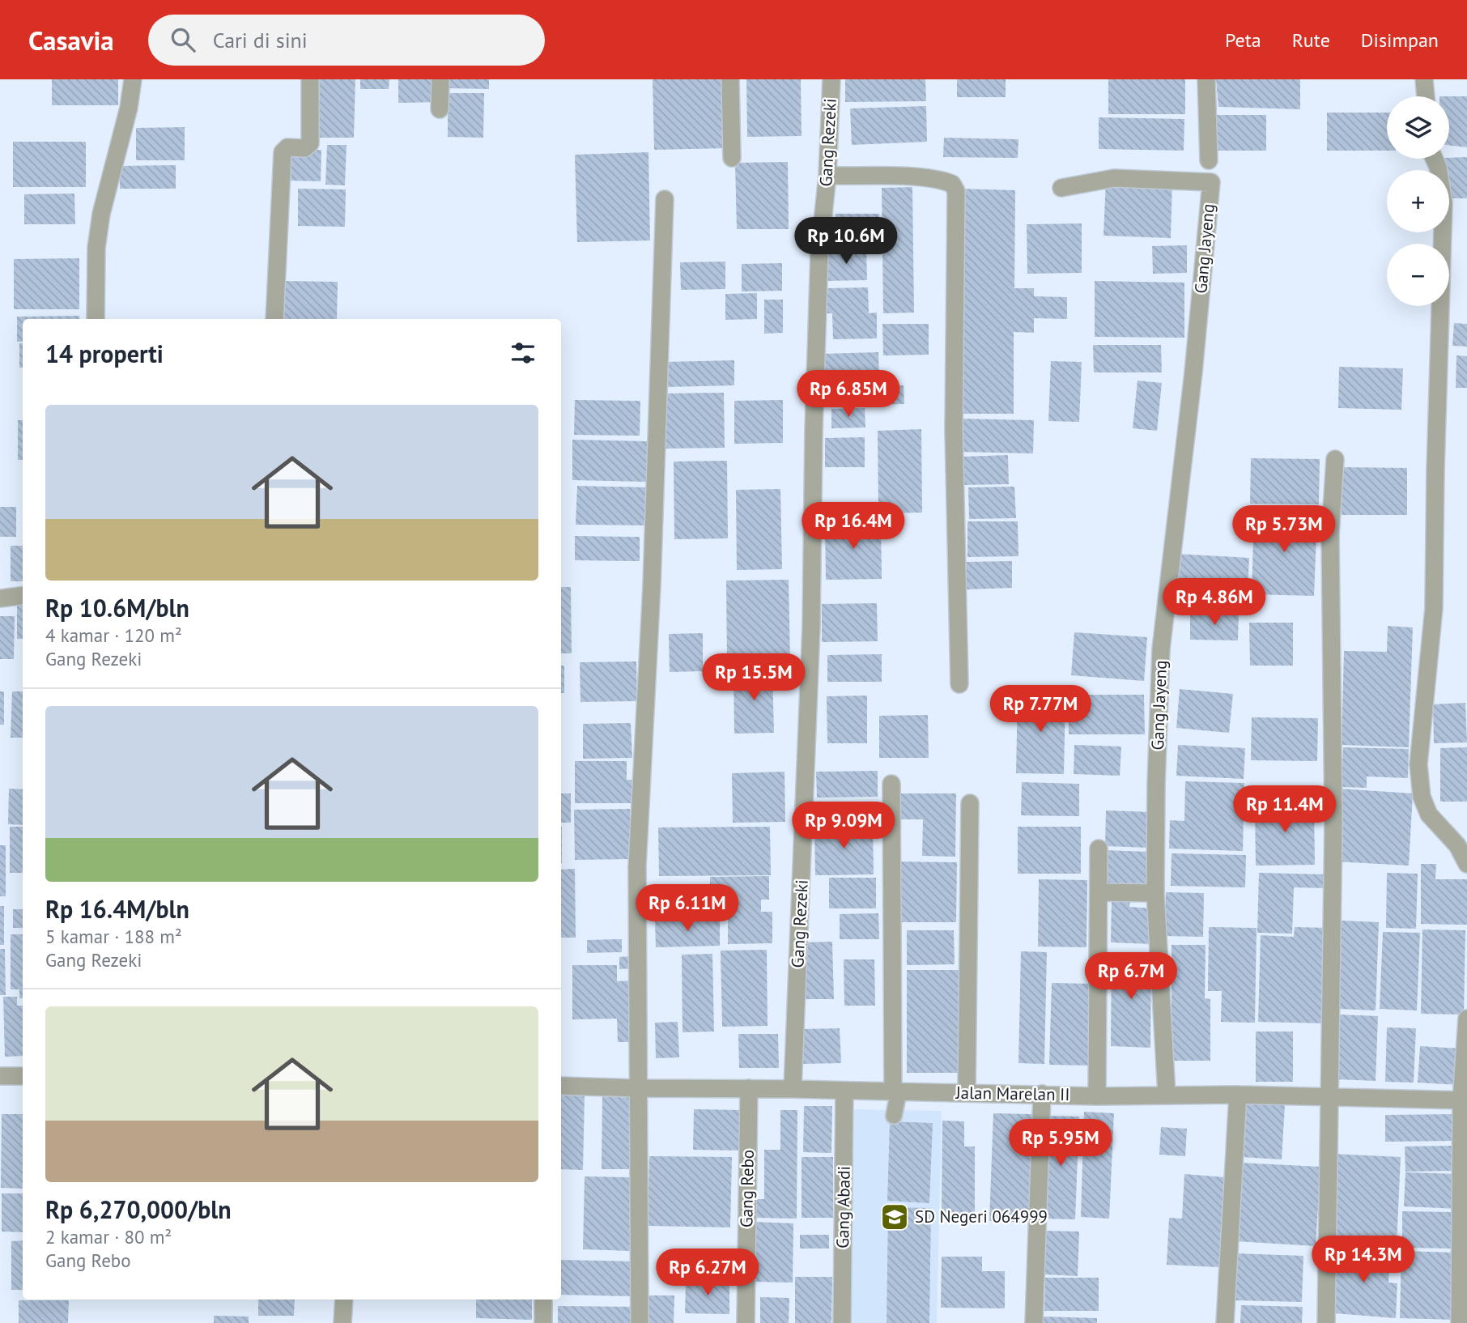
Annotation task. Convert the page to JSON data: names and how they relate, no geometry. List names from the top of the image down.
{
  "streets": {
    "street": [
      "Gang Rezeki",
      "Gang Jayeng",
      "Jalan Marelan II",
      "Gang Rebo",
      "Gang Abadi"
    ]
  },
  "crossings": [
    ["Gang Rezeki", "Jalan Marelan II"],
    ["Gang Jayeng", "Jalan Marelan II"],
    ["Jalan Marelan II", "Gang Rebo"],
    ["Jalan Marelan II", "Gang Abadi"]
  ],
  "places": {
    "school or university": ["SD Negeri 064999"]
  },
  "page": {
    "header": "Casavia",
    "search": "Cari di sini",
    "nav": ["Peta", "Rute", "Disimpan"],
    "map_buttons": ["+", "−"],
    "price": [
      "Rp 10.6M",
      "Rp 6.85M",
      "Rp 16.4M",
      "Rp 5.73M",
      "Rp 4.86M",
      "Rp 15.5M",
      "Rp 7.77M",
      "Rp 11.4M",
      "Rp 9.09M",
      "Rp 6.11M",
      "Rp 6.7M",
      "Rp 5.95M",
      "Rp 14.3M",
      "Rp 6.27M"
    ],
    "heading": "14 properti",
    "list": [
      {
        "name": "Rp 10.6M/bln",
        "note": "4 kamar · 120 m² · Gang Rezeki"
      },
      {
        "name": "Rp 16.4M/bln",
        "note": "5 kamar · 188 m² · Gang Rezeki"
      },
      {
        "name": "Rp 6,270,000/bln",
        "note": "2 kamar · 80 m² · Gang Rebo"
      }
    ]
  }
}
